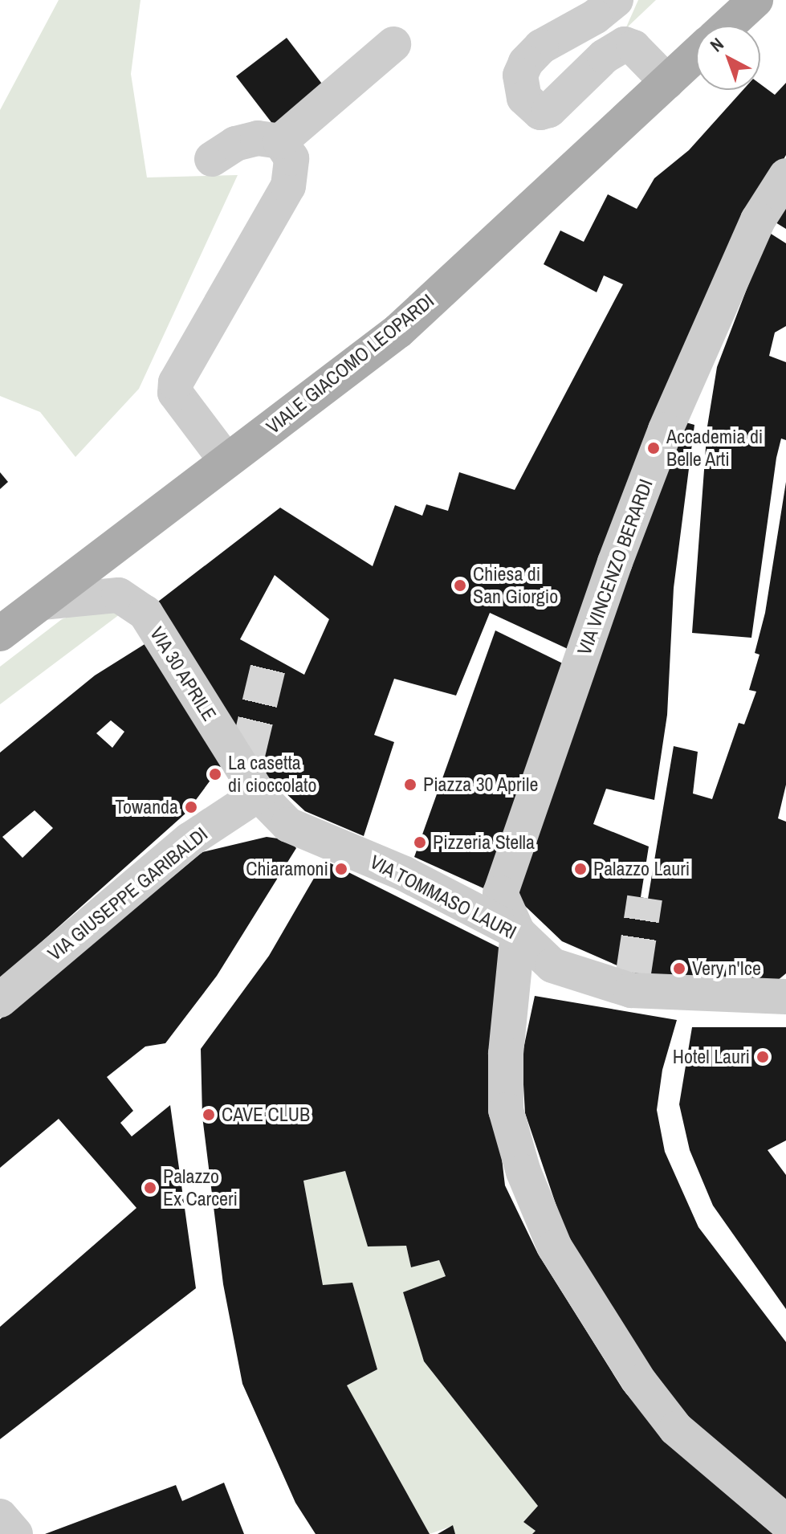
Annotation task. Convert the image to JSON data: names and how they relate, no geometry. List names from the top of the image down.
{
  "streets": {
    "main road": ["VIALE GIACOMO LEOPARDI"],
    "street": [
      "VIA VINCENZO BERARDI",
      "VIA 30 APRILE",
      "VIA GIUSEPPE GARIBALDI",
      "VIA TOMMASO LAURI"
    ]
  },
  "crossings": [
    ["VIALE GIACOMO LEOPARDI", "VIA 30 APRILE"],
    ["VIA VINCENZO BERARDI", "VIA TOMMASO LAURI"],
    ["VIA 30 APRILE", "VIA GIUSEPPE GARIBALDI"],
    ["VIA 30 APRILE", "VIA TOMMASO LAURI"],
    ["VIA GIUSEPPE GARIBALDI", "VIA TOMMASO LAURI"]
  ],
  "places": [
    "Accademia di Belle Arti",
    "Chiesa di San Giorgio",
    "La casetta di cioccolato",
    "Piazza 30 Aprile",
    "Towanda",
    "Pizzeria Stella",
    "Chiaramoni",
    "Palazzo Lauri",
    "Very n'Ice",
    "Hotel Lauri",
    "CAVE CLUB",
    "Palazzo Ex Carceri"
  ],
  "north": "top left"
}
